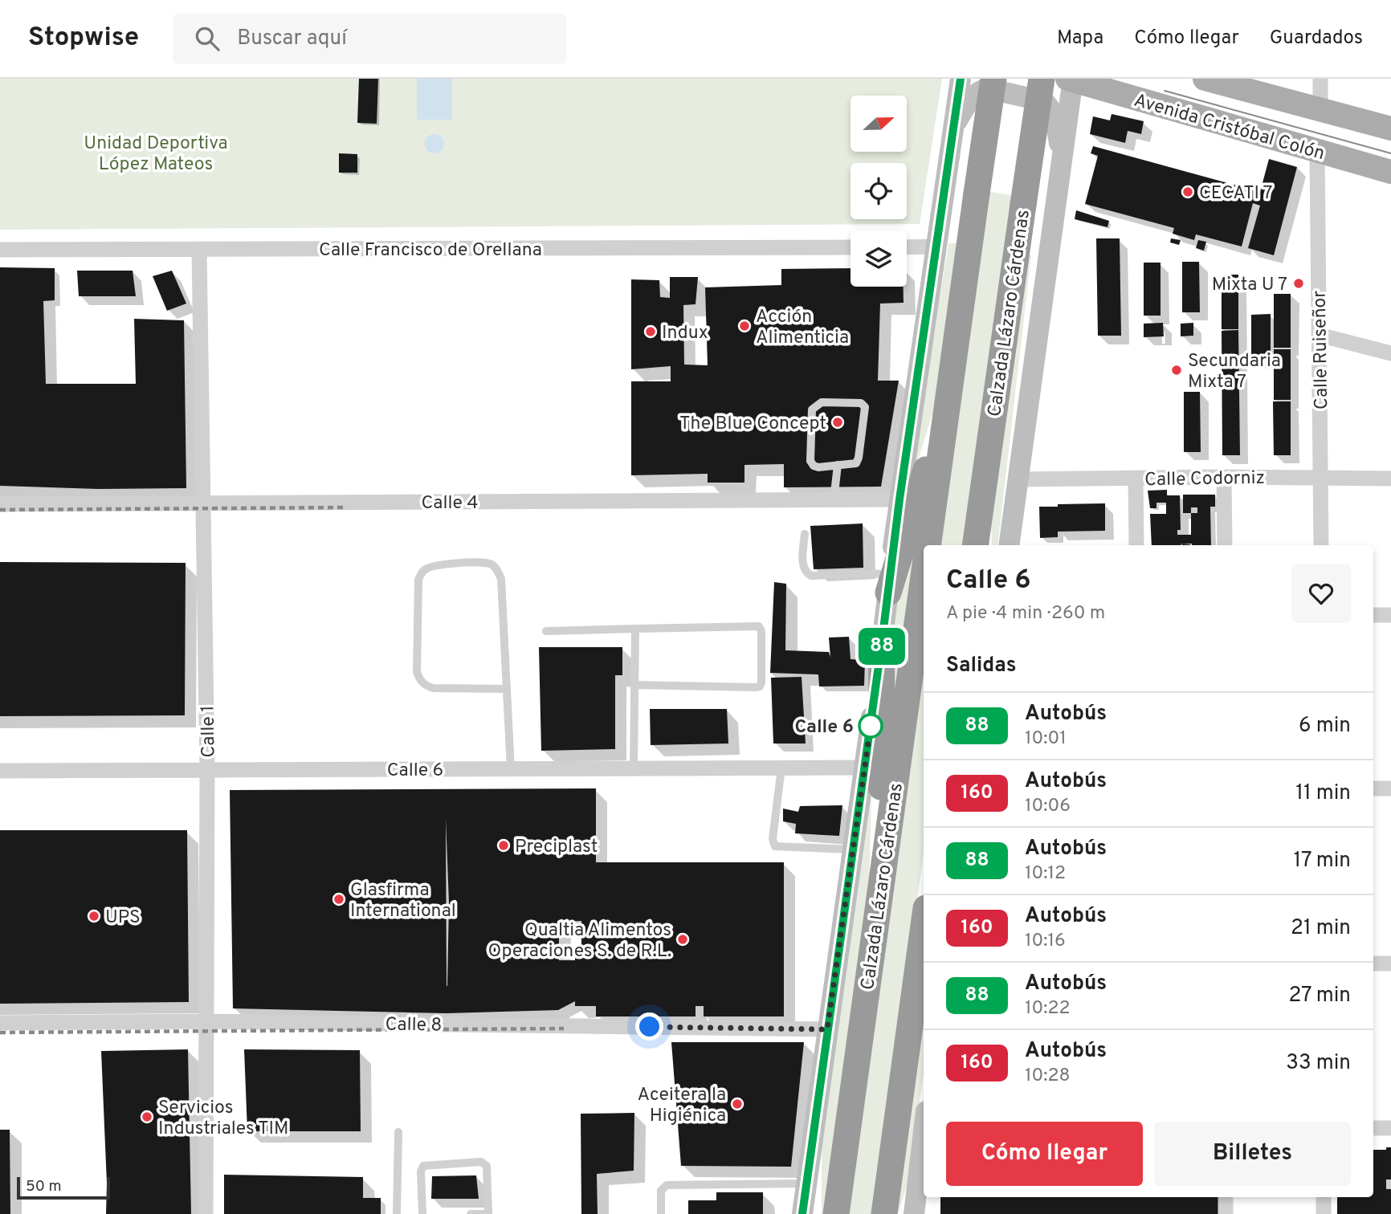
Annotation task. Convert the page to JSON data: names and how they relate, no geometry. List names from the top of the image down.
{
  "streets": {
    "highway": ["Calzada Lázaro Cárdenas"],
    "main road": ["Avenida Cristóbal Colón"],
    "street": [
      "Calle Francisco de Orellana",
      "Calle Ruiseñor",
      "Calle Codorniz",
      "Calle 4",
      "Calle 1",
      "Calle 6",
      "Calle 8"
    ]
  },
  "crossings": [
    ["Avenida Cristóbal Colón", "Calzada Lázaro Cárdenas"],
    ["Avenida Cristóbal Colón", "Calle Ruiseñor"],
    ["Calle Francisco de Orellana", "Calle 1"],
    ["Calzada Lázaro Cárdenas", "Calle Codorniz"],
    ["Calzada Lázaro Cárdenas", "Calle 4"],
    ["Calzada Lázaro Cárdenas", "Calle 6"],
    ["Calzada Lázaro Cárdenas", "Calle 8"],
    ["Calle Ruiseñor", "Calle Codorniz"],
    ["Calle 4", "Calle 1"],
    ["Calle 1", "Calle 6"],
    ["Calle 1", "Calle 8"]
  ],
  "parks": ["Unidad Deportiva López Mateos"],
  "places": [
    "CECATI 7",
    "Mixta U 7",
    "Acción Alimenticia",
    "Indux",
    "Secundaria Mixta 7",
    "The Blue Concept",
    "Calle 6",
    "Preciplast",
    "Glasfirma International",
    "UPS",
    "Qualtia Alimentos Operaciones S. de R.L.",
    "Aceitera la Higiénica",
    "Servicios Industriales TIM"
  ],
  "lines": ["bus line 88"],
  "scale_bar": "50 m",
  "north": "right",
  "page": {
    "header": "Stopwise",
    "search": "Buscar aquí",
    "nav": ["Mapa", "Cómo llegar", "Guardados"],
    "on_map": "88",
    "heading": [
      ["Calle 6", "A pie · 4 min · 260 m"],
      "Salidas"
    ],
    "list": [
      {
        "mark": "88",
        "name": "Autobús",
        "note": "10:01",
        "value": "6 min"
      },
      {
        "mark": "160",
        "name": "Autobús",
        "note": "10:06",
        "value": "11 min"
      },
      {
        "mark": "88",
        "name": "Autobús",
        "note": "10:12",
        "value": "17 min"
      },
      {
        "mark": "160",
        "name": "Autobús",
        "note": "10:16",
        "value": "21 min"
      },
      {
        "mark": "88",
        "name": "Autobús",
        "note": "10:22",
        "value": "27 min"
      },
      {
        "mark": "160",
        "name": "Autobús",
        "note": "10:28",
        "value": "33 min"
      }
    ],
    "buttons": ["Cómo llegar", "Billetes"],
    "scale": "50 m"
  }
}
